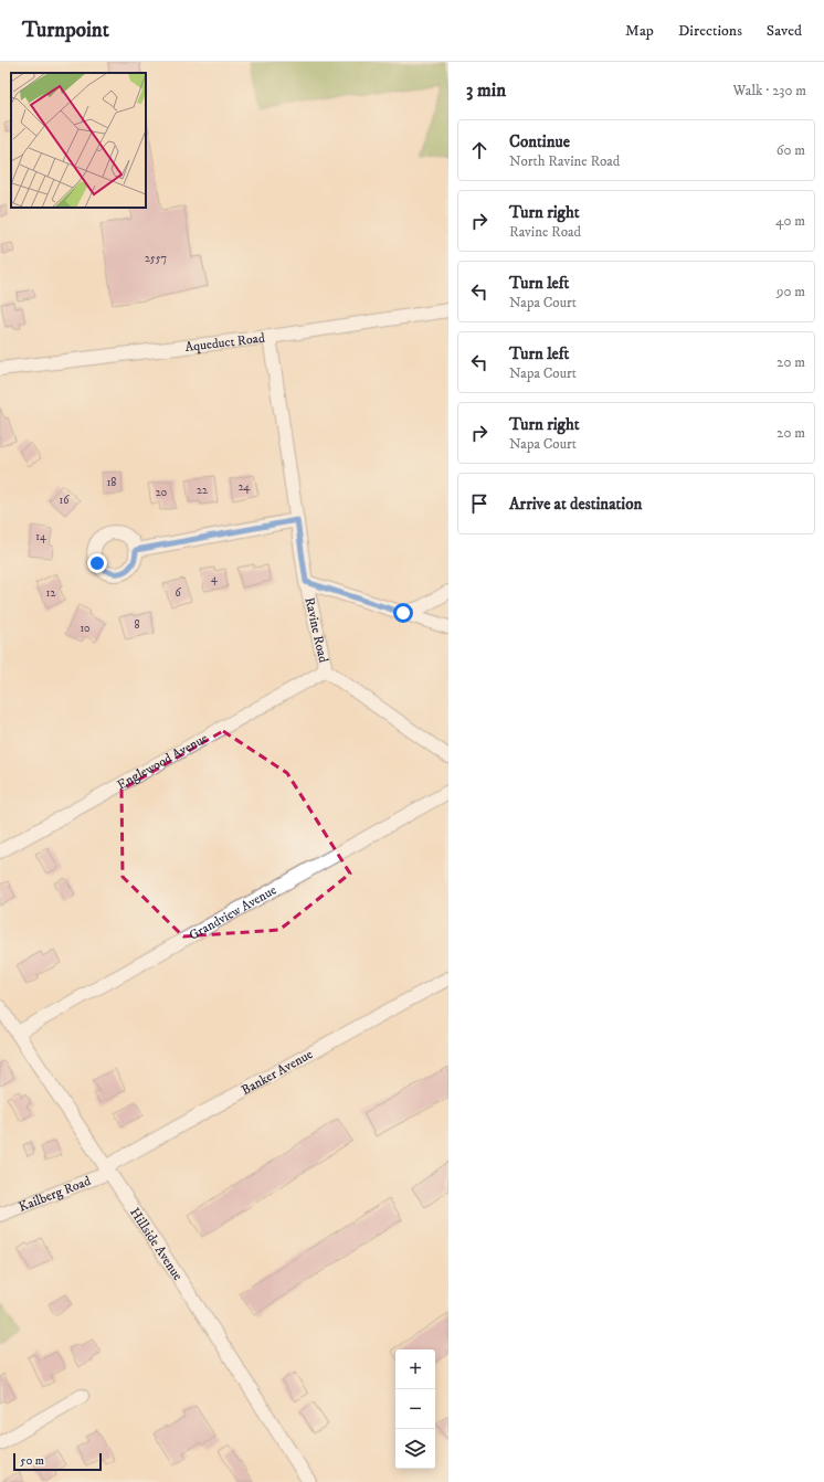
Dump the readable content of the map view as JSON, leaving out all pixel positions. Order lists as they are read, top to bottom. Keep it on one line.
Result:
{"streets":{"street":["Aqueduct Road","Ravine Road","Englewood Avenue","Grandview Avenue","Banker Avenue","Kailberg Road","Hillside Avenue"]},"crossings":[["Aqueduct Road","Ravine Road"],["Ravine Road","Englewood Avenue"],["Grandview Avenue","Hillside Avenue"],["Banker Avenue","Kailberg Road"],["Banker Avenue","Hillside Avenue"],["Kailberg Road","Hillside Avenue"]],"house_numbers":["2557","18","24","22","20","16","14","4","12","6","8","10"],"scale_bar":"50 m","page":{"header":"Turnpoint","nav":["Map","Directions","Saved"],"heading":["3 min","Walk · 230 m"],"list":[["Continue","North Ravine Road","60 m"],["Turn right","Ravine Road","40 m"],["Turn left","Napa Court","90 m"],["Turn left","Napa Court","20 m"],["Turn right","Napa Court","20 m"],"Arrive at destination"],"map_buttons":["+","−"],"scale":"50 m"}}
